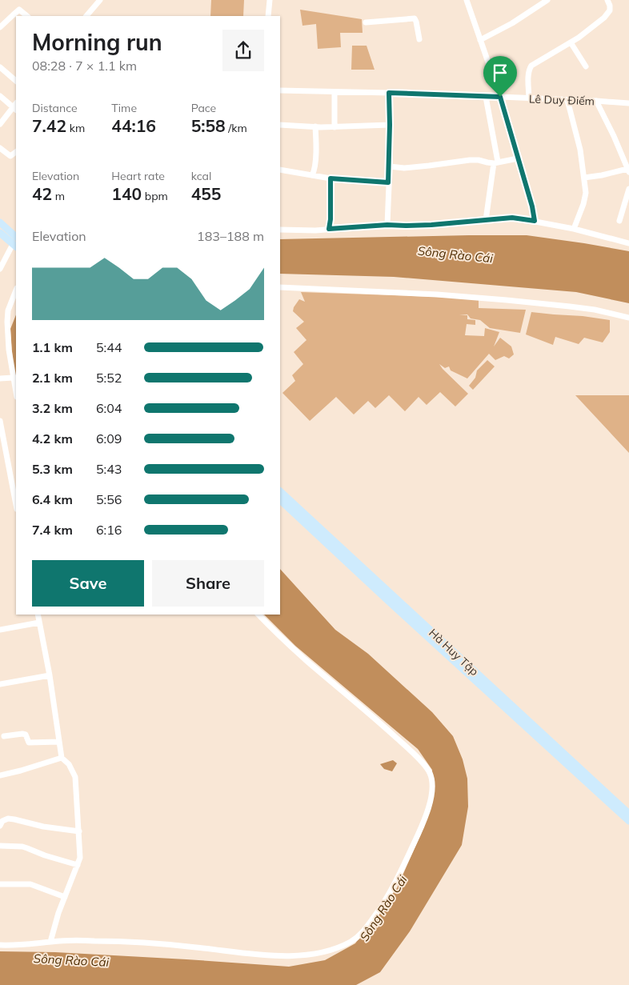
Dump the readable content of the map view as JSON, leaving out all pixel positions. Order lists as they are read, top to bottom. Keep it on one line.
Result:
{"streets":{"main road":["Hà Huy Tập"],"street":["Lê Duy Điếm"]},"water":["Sông Rào Cái"],"page":{"heading":["Morning run","08:28 · 7 × 1.1 km"],"stats":[["Distance","7.42 km"],["Time","44:16"],["Pace","5:58 /km"],["Elevation","42 m"],["Heart rate","140 bpm"],["kcal","455"]],"chart":["Elevation","183–188 m"],"list":[{"name":"1.1 km","note":"5:44"},{"name":"2.1 km","note":"5:52"},{"name":"3.2 km","note":"6:04"},{"name":"4.2 km","note":"6:09"},{"name":"5.3 km","note":"5:43"},{"name":"6.4 km","note":"5:56"},{"name":"7.4 km","note":"6:16"}],"buttons":["Save","Share"]}}
